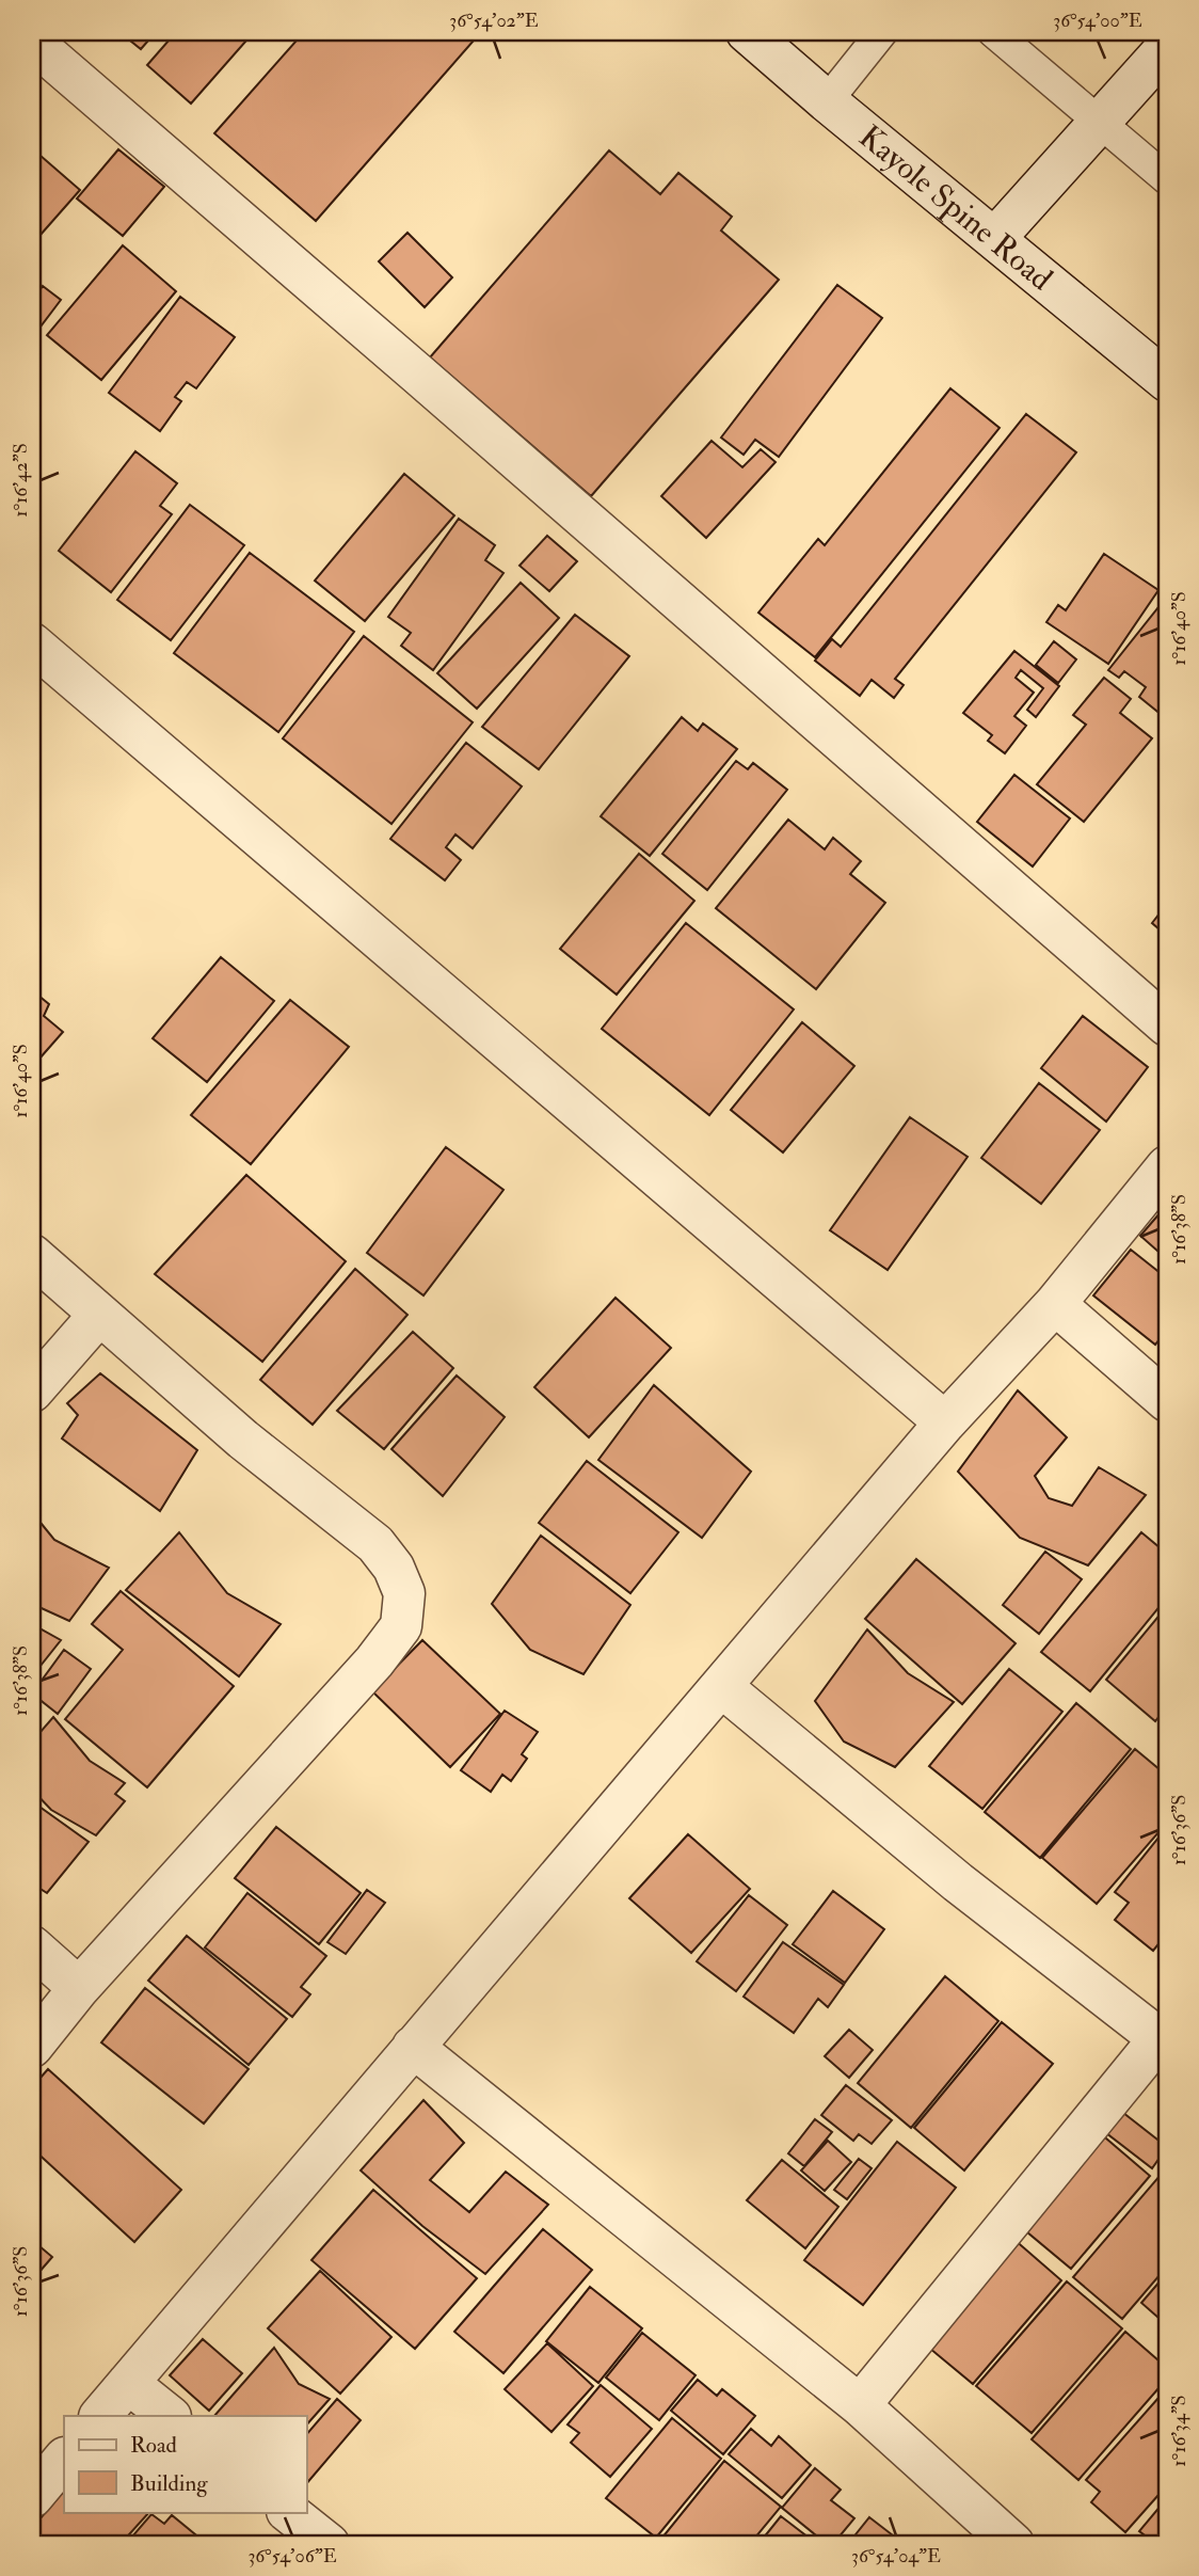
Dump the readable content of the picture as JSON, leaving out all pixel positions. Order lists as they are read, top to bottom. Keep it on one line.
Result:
{"streets":{"street":["Kayole Spine Road"]},"legend":["Road","Building"],"coordinates":["36°54'02\"E","36°54'00\"E","1°16'42\"S","1°16'40\"S","1°16'38\"S","1°16'36\"S","1°16'34\"S","36°54'06\"E","36°54'04\"E"]}
